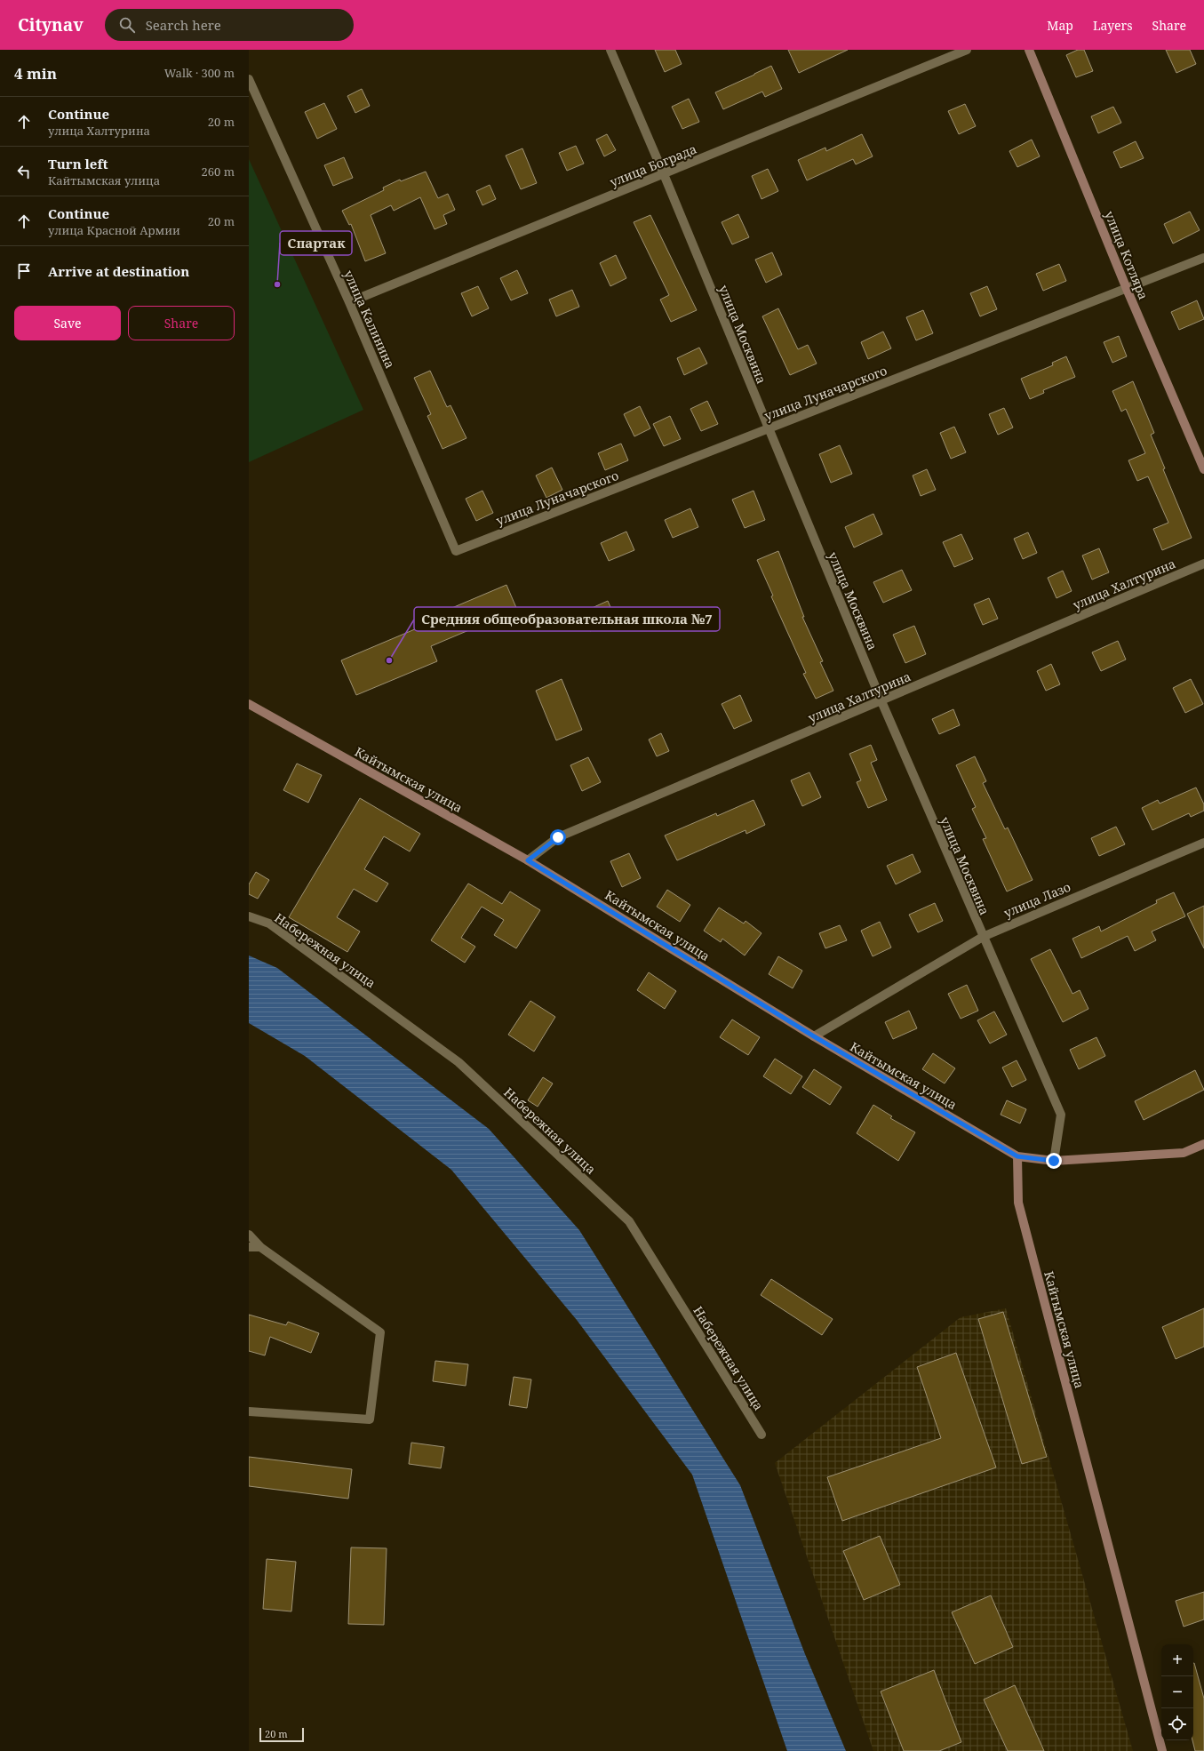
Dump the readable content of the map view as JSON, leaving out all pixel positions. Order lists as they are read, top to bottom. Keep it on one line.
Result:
{"streets":{"street":["улица Бограда","улица Котляра","улица Калинина","улица Москвина","улица Луначарского","улица Халтурина","Кайтымская улица","улица Лазо","Набережная улица"]},"crossings":[["улица Бограда","улица Калинина"],["улица Бограда","улица Москвина"],["улица Котляра","улица Луначарского"],["улица Калинина","улица Луначарского"],["улица Москвина","улица Луначарского"],["улица Москвина","улица Халтурина"],["улица Москвина","улица Лазо"],["улица Халтурина","Кайтымская улица"],["Кайтымская улица","улица Лазо"]],"places":["Спартак","Средняя общеобразовательная школа №7"],"scale_bar":"20 m","page":{"header":"Citynav","search":"Search here","nav":["Map","Layers","Share"],"heading":["4 min","Walk · 300 m"],"list":[["Continue","улица Халтурина","20 m"],["Turn left","Кайтымская улица","260 m"],["Continue","улица Красной Армии","20 m"],"Arrive at destination"],"buttons":["Save","Share"],"map_buttons":["+","−"],"scale":"20 m"}}
